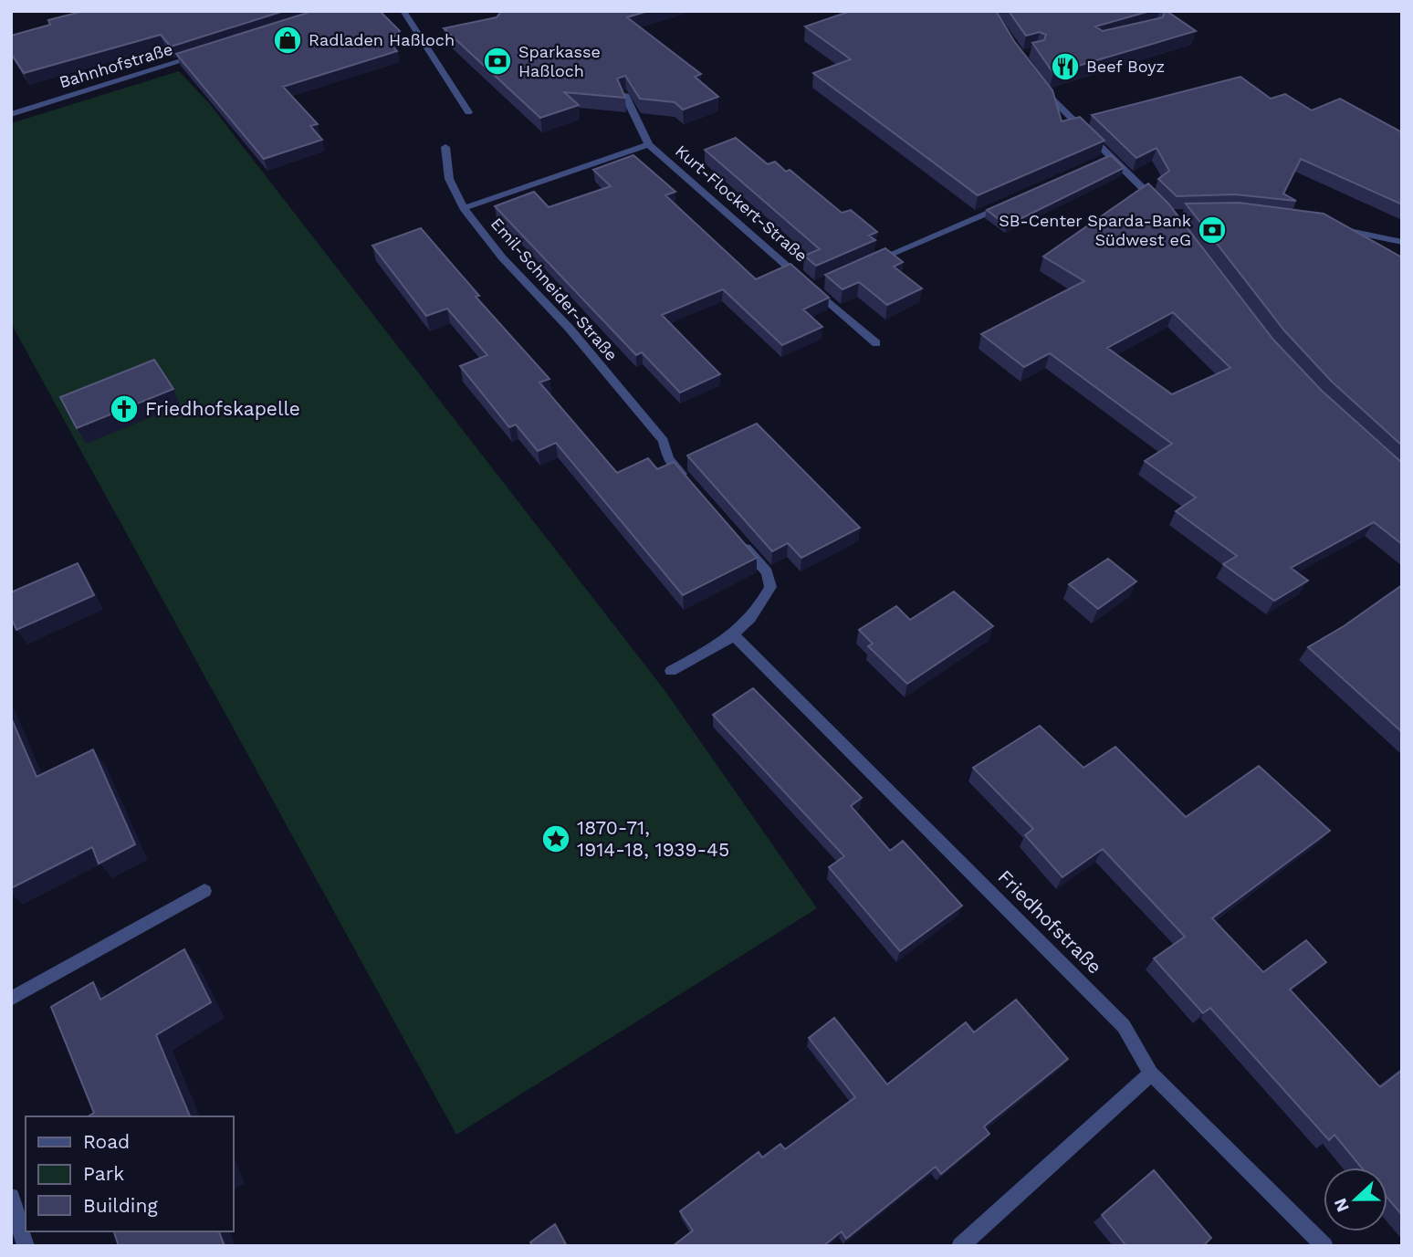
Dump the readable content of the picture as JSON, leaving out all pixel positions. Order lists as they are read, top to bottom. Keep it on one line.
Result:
{"streets":{"street":["Bahnhofstraße","Kurt-Flockert-Straße","Emil-Schneider-Straße","Friedhofstraße"]},"crossings":[["Kurt-Flockert-Straße","Emil-Schneider-Straße"]],"places":{"shop":["Radladen Haßloch"],"bank":["Sparkasse Haßloch","SB-Center Sparda-Bank Südwest eG"],"restaurant":["Beef Boyz"],"church":["Friedhofskapelle"],"place":["1870-71, 1914-18, 1939-45"]},"legend":["Road","Park","Building"],"north":"left"}
